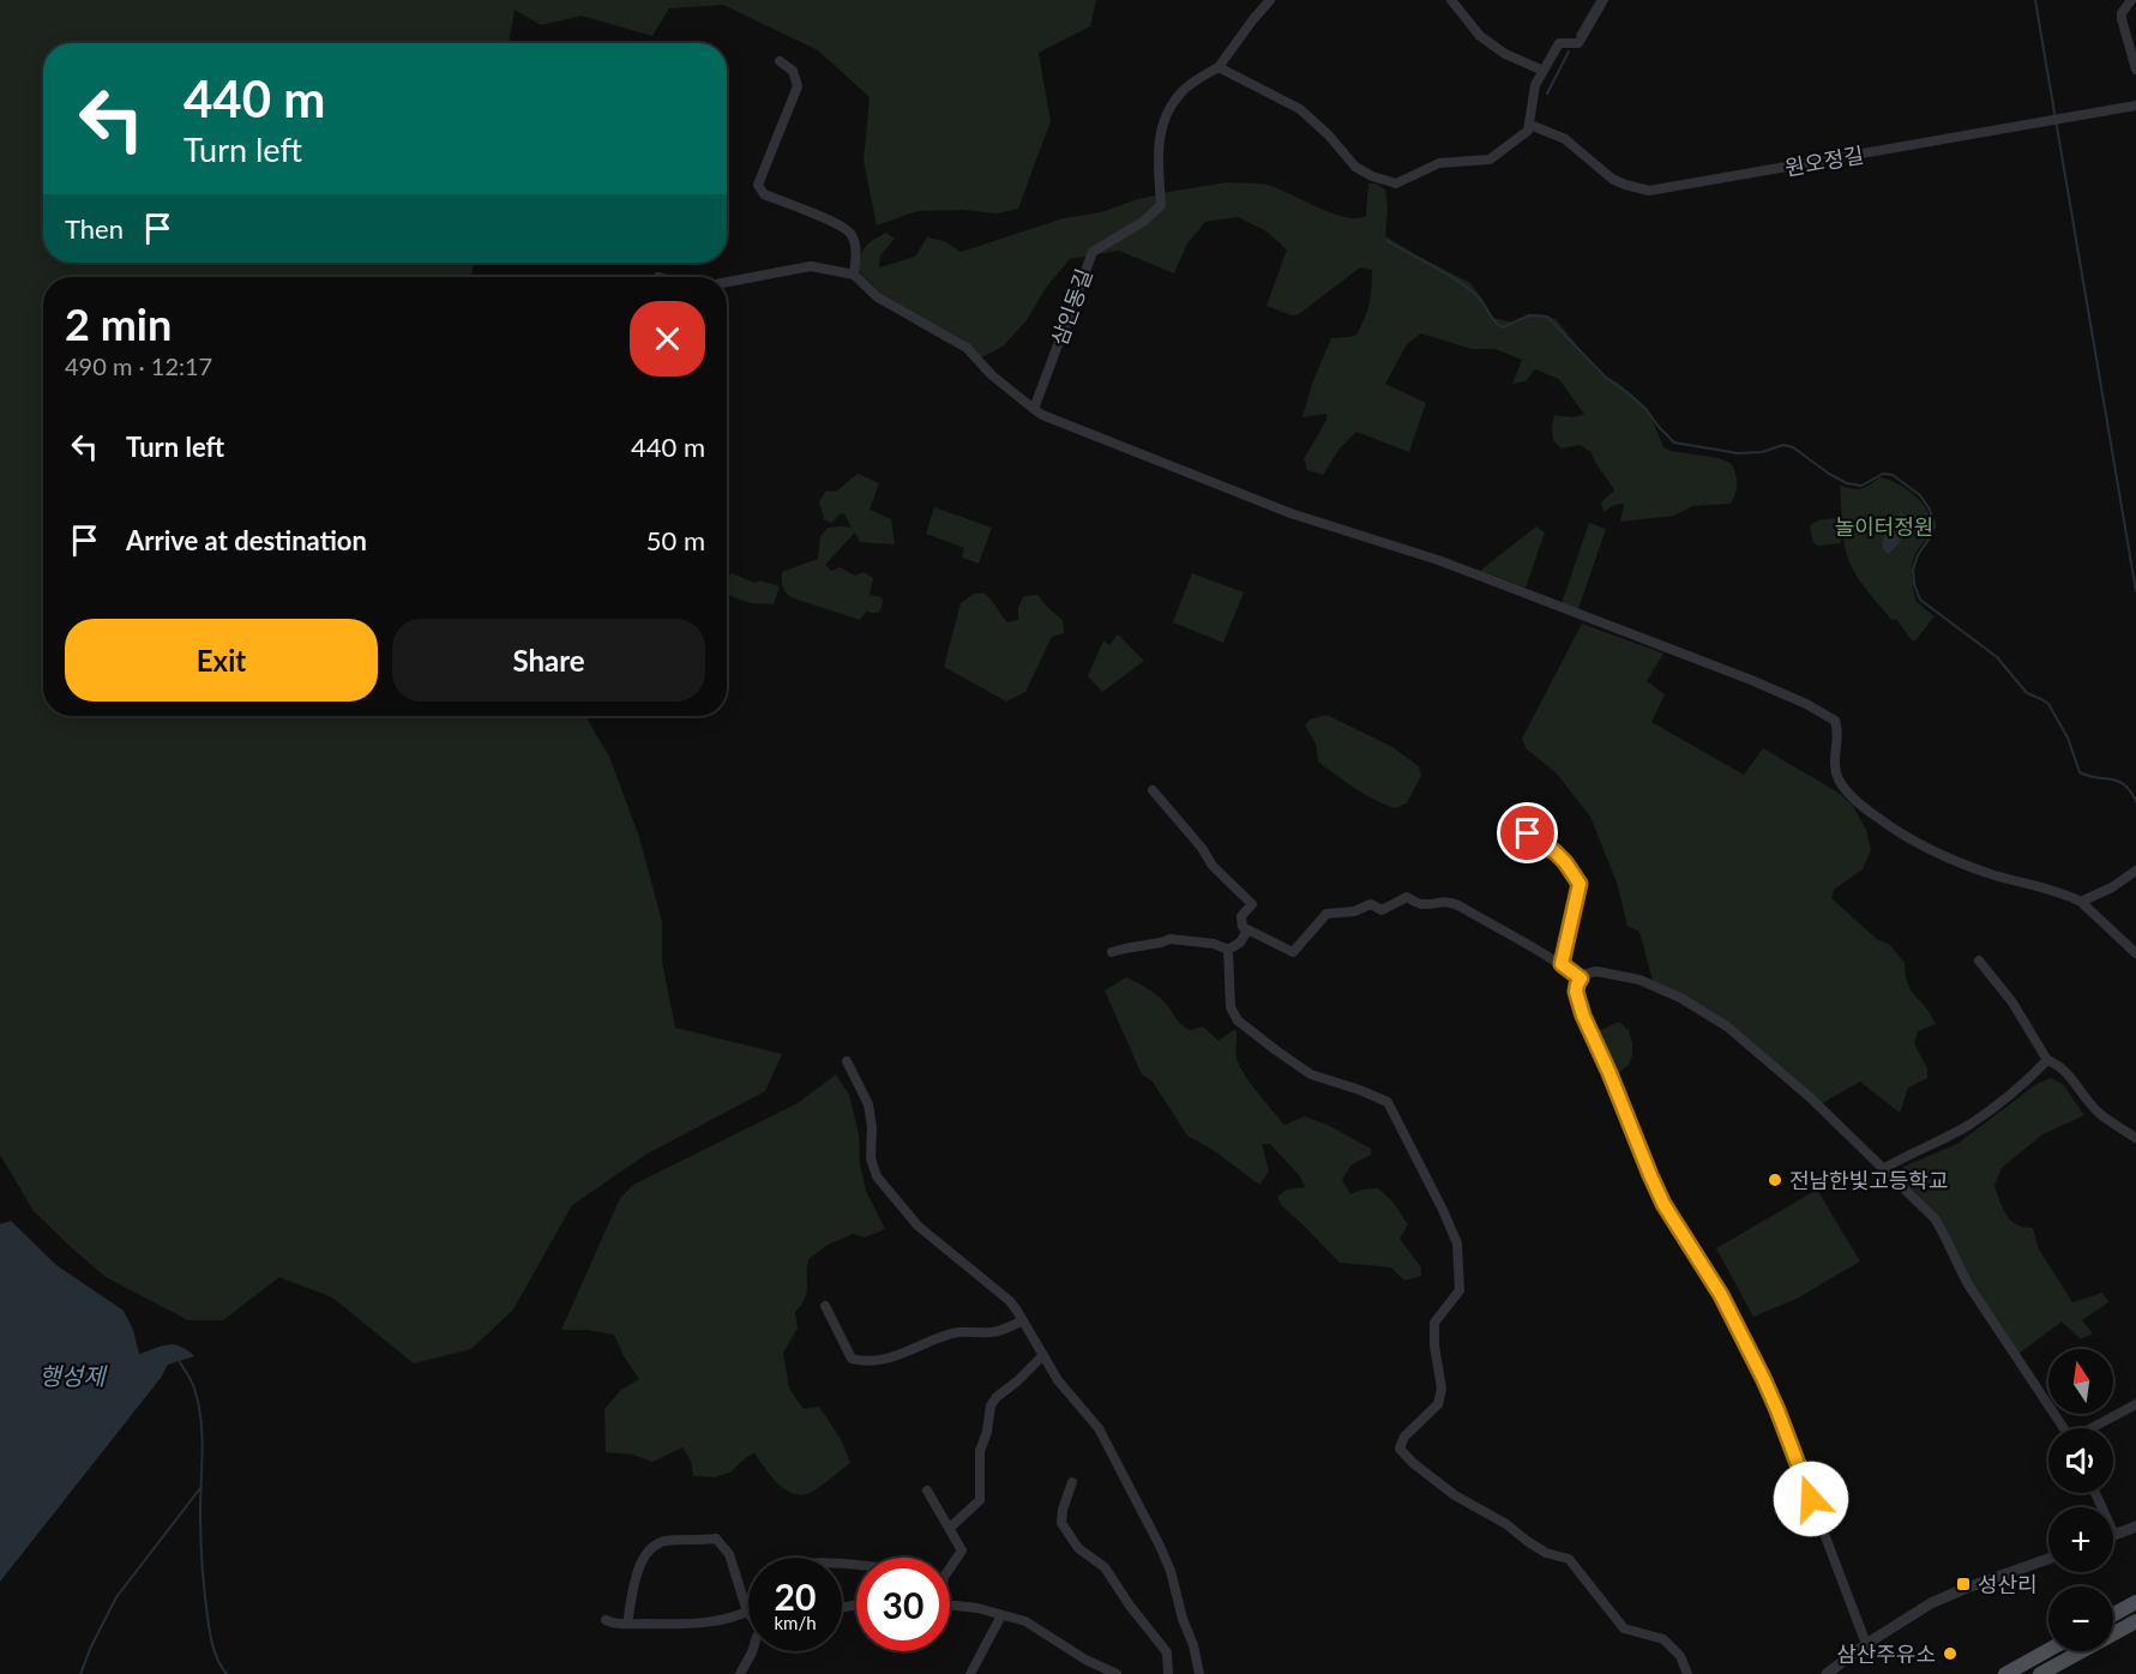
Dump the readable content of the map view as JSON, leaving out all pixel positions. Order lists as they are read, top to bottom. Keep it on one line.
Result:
{"streets":{"street":["원오정길","삼인동길"]},"water":["행성제"],"parks":["놀이터정원"],"places":{"other":["전남한빛고등학교","삼산주유소"],"transit":["성산리"]},"north":"top","page":{"turn":["440 m","Turn left"],"then":"Then","heading":["2 min","490 m · 12:17"],"list":[{"name":"Turn left","value":"440 m"},{"name":"Arrive at destination","value":"50 m"}],"buttons":["Exit","Share"],"map_buttons":["+","−"],"speed":"20 km/h","limit":"30"}}
